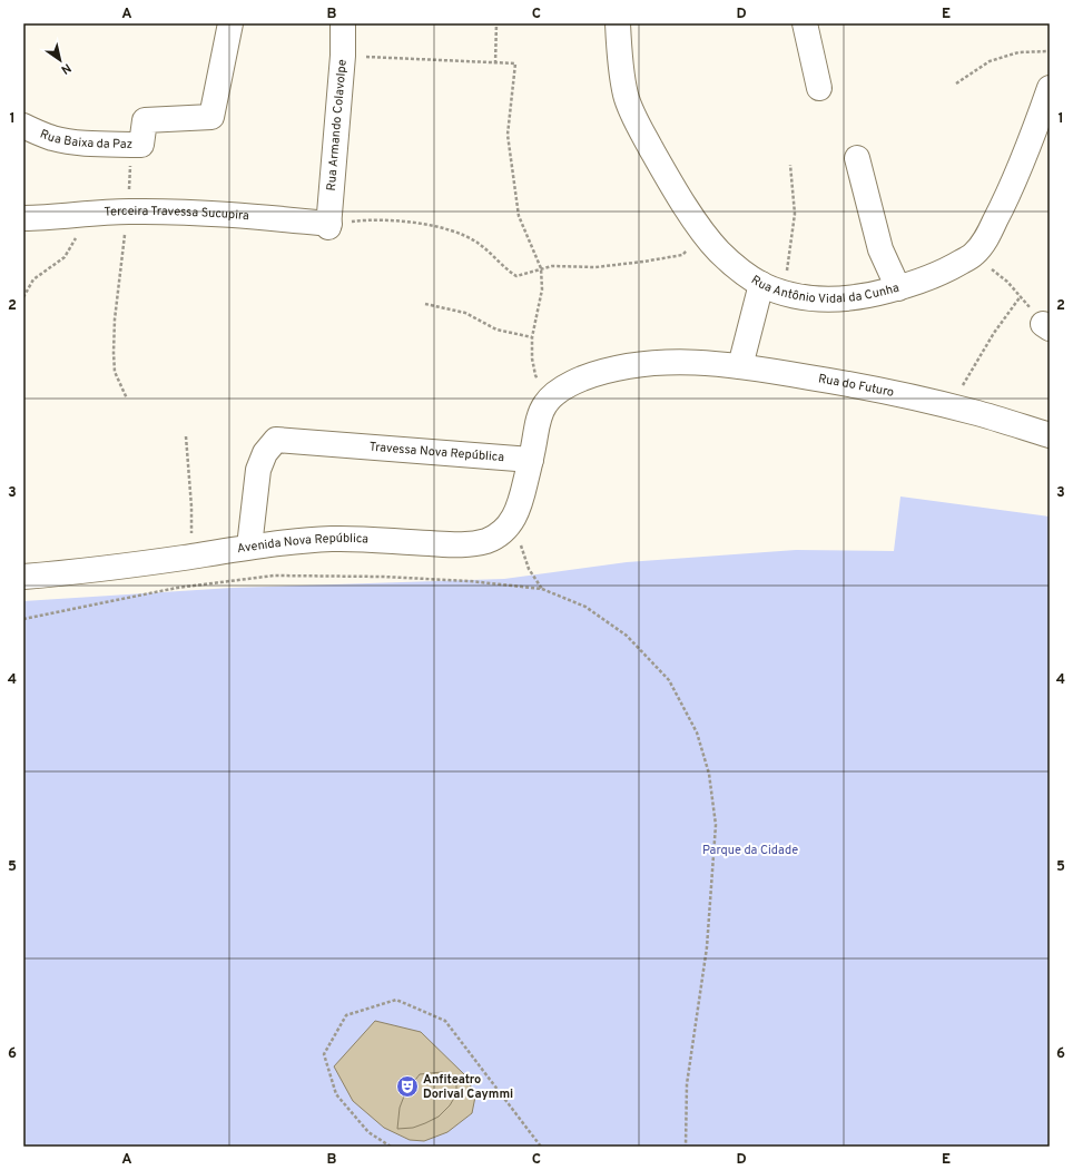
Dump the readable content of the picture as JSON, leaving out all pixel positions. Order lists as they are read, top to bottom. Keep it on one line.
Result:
{"streets":{"street":["Rua Armando Colavolpe","Rua Baixa da Paz","Terceira Travessa Sucupira","Rua Antônio Vidal da Cunha","Rua do Futuro","Travessa Nova República","Avenida Nova República"]},"crossings":[["Rua Armando Colavolpe","Terceira Travessa Sucupira"],["Travessa Nova República","Avenida Nova República"]],"parks":["Parque da Cidade"],"places":{"theatre":["Anfiteatro Dorival Caymmi"]},"north":"bottom right","grid":{"columns":["A","B","C","D","E"],"rows":["1","2","3","4","5","6"]}}
